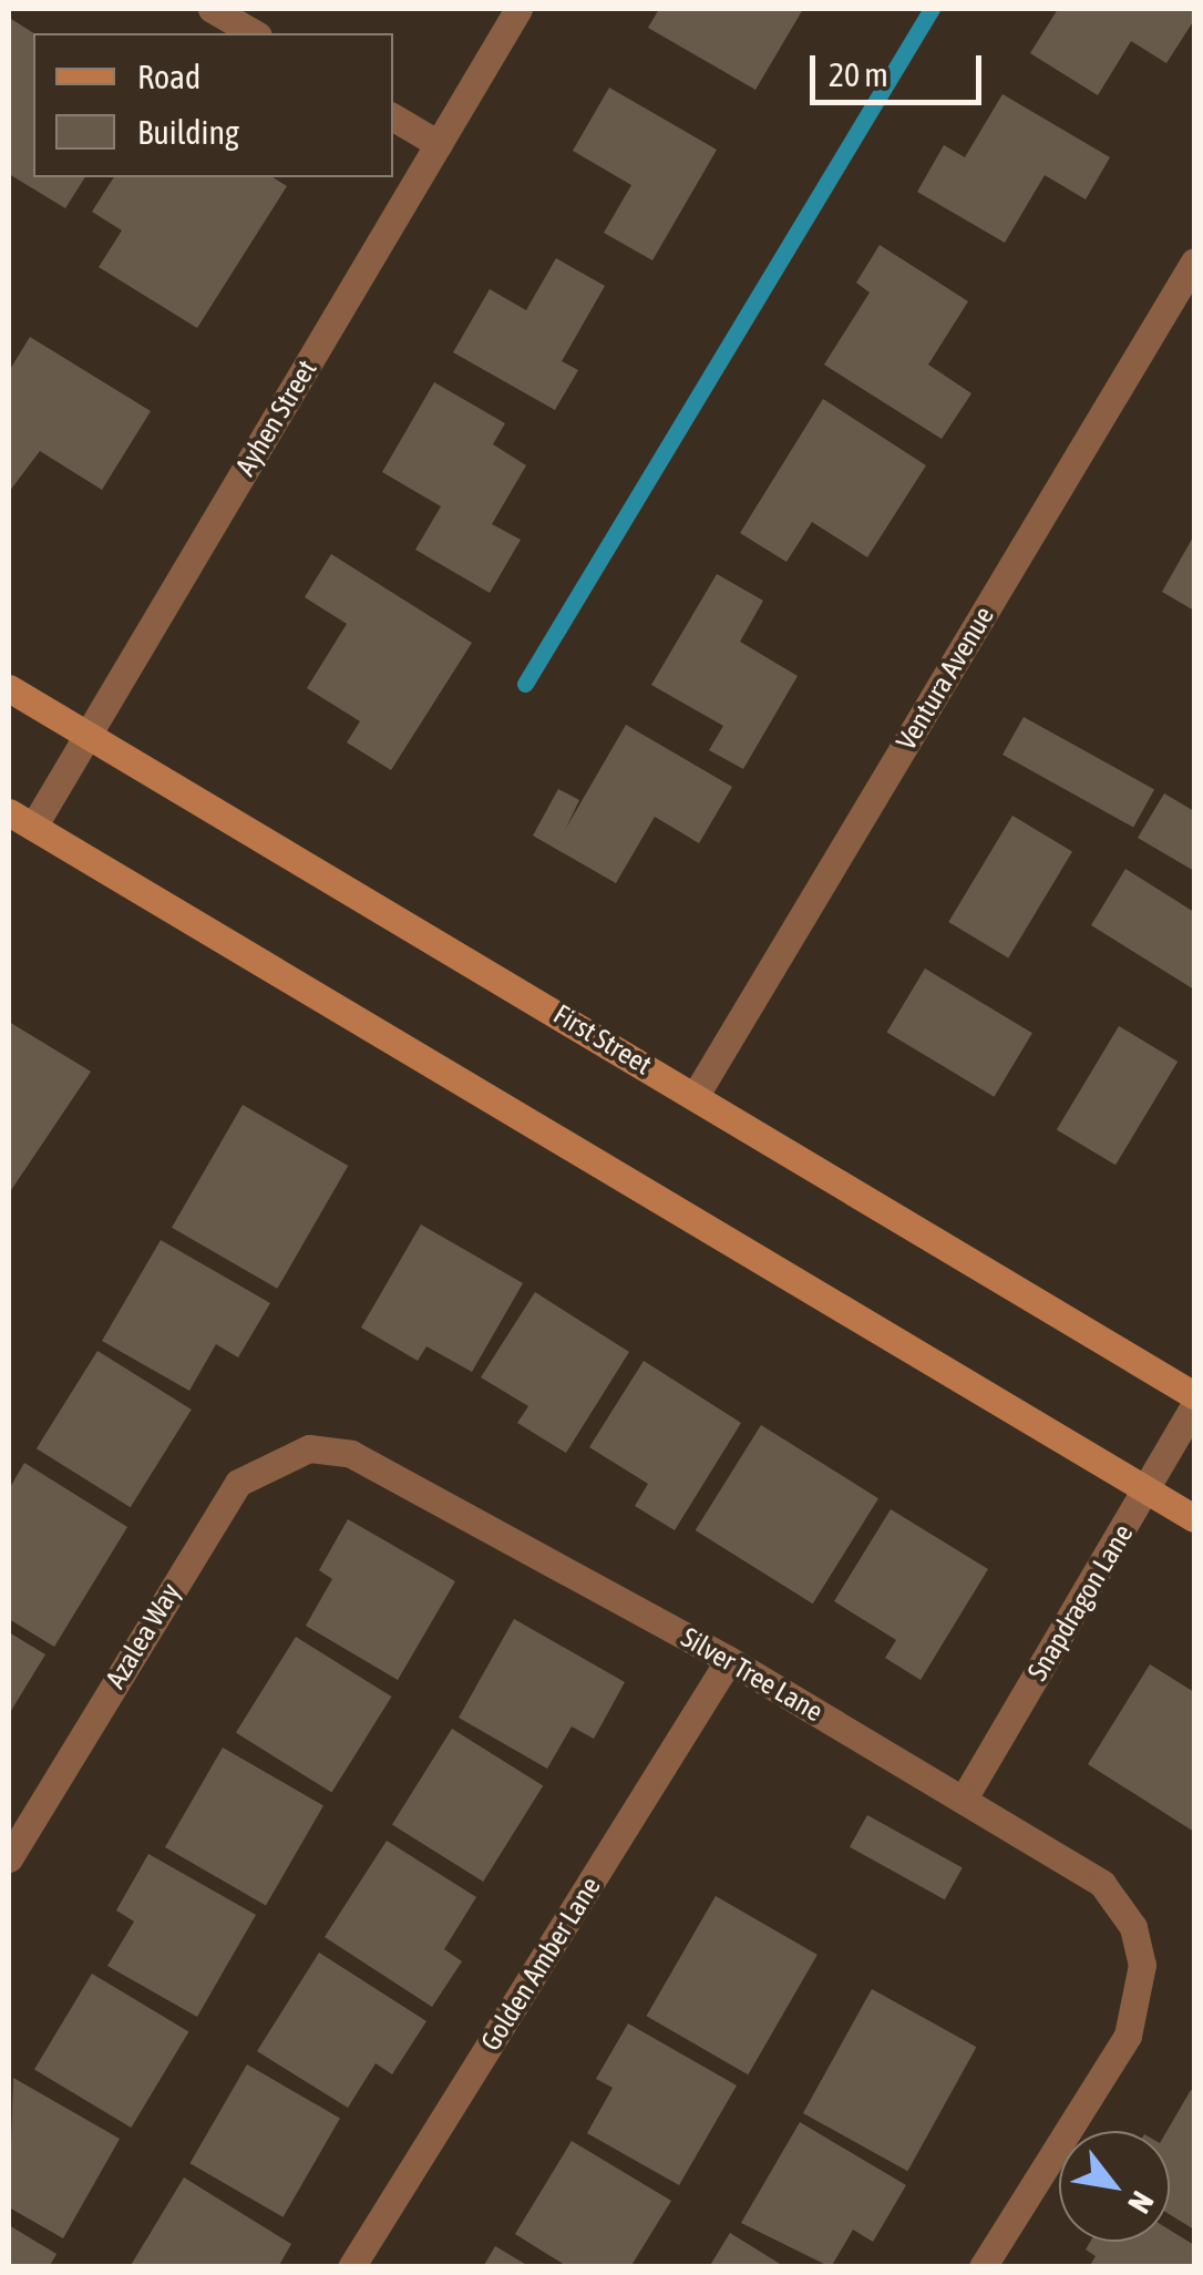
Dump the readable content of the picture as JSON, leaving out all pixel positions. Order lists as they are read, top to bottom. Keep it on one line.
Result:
{"streets":{"main road":["First Street"],"street":["Ayhen Street","Ventura Avenue","Snapdragon Lane","Azalea Way","Silver Tree Lane","Golden Amber Lane"]},"crossings":[["Ayhen Street","First Street"],["Ventura Avenue","First Street"],["Snapdragon Lane","Silver Tree Lane"],["Azalea Way","Silver Tree Lane"],["Silver Tree Lane","Golden Amber Lane"]],"legend":["Road","Building"],"scale_bar":"20 m","north":"bottom right"}
